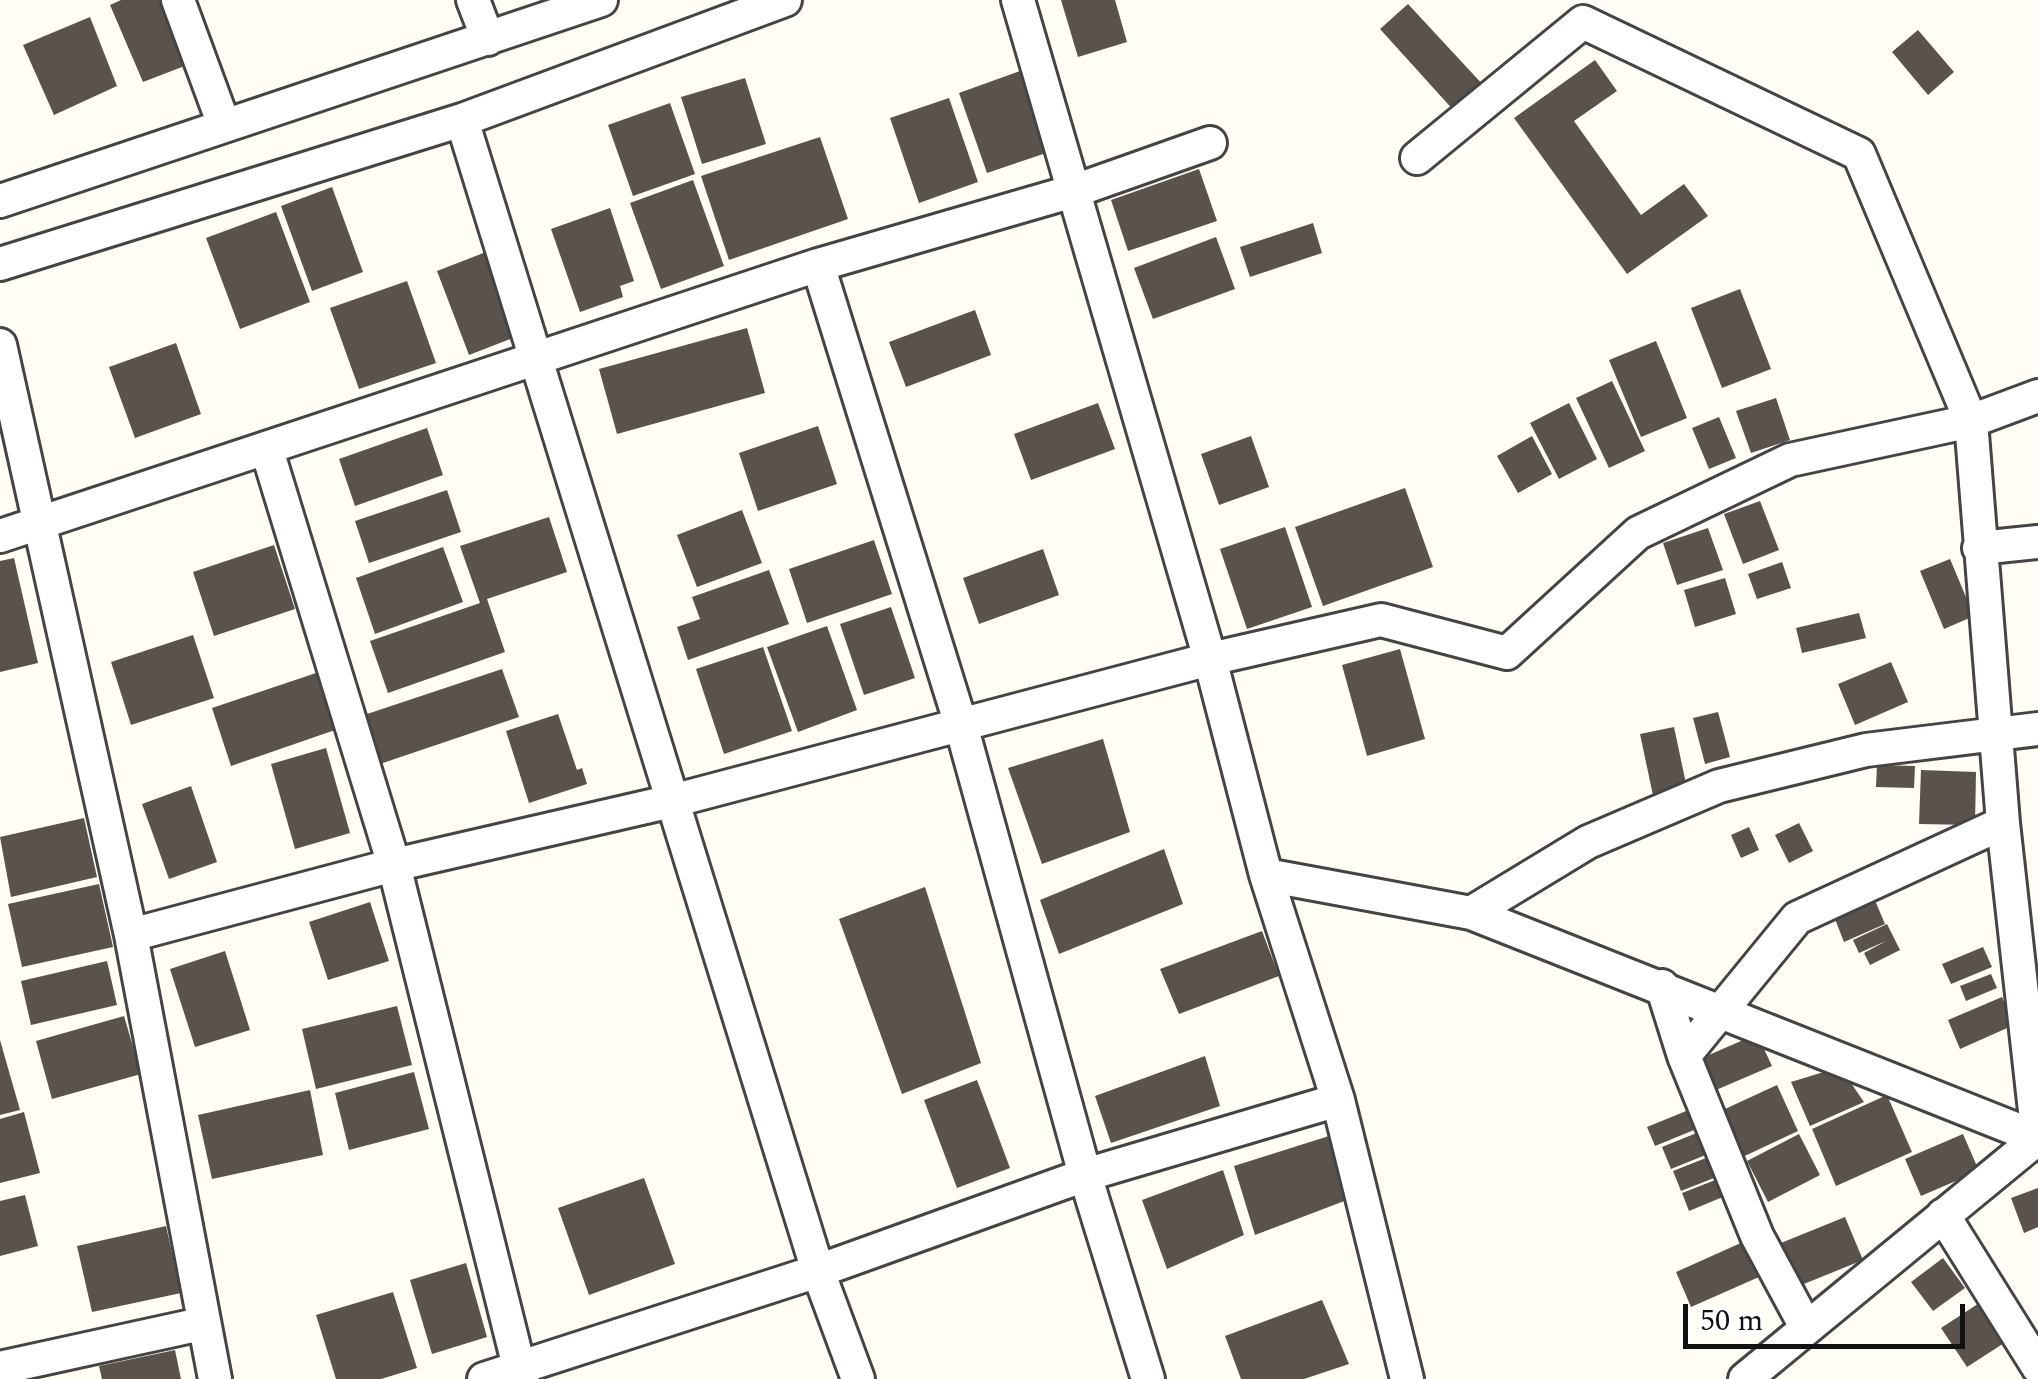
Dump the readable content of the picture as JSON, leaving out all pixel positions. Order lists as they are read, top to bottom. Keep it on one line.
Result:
{"scale_bar":"50 m"}
